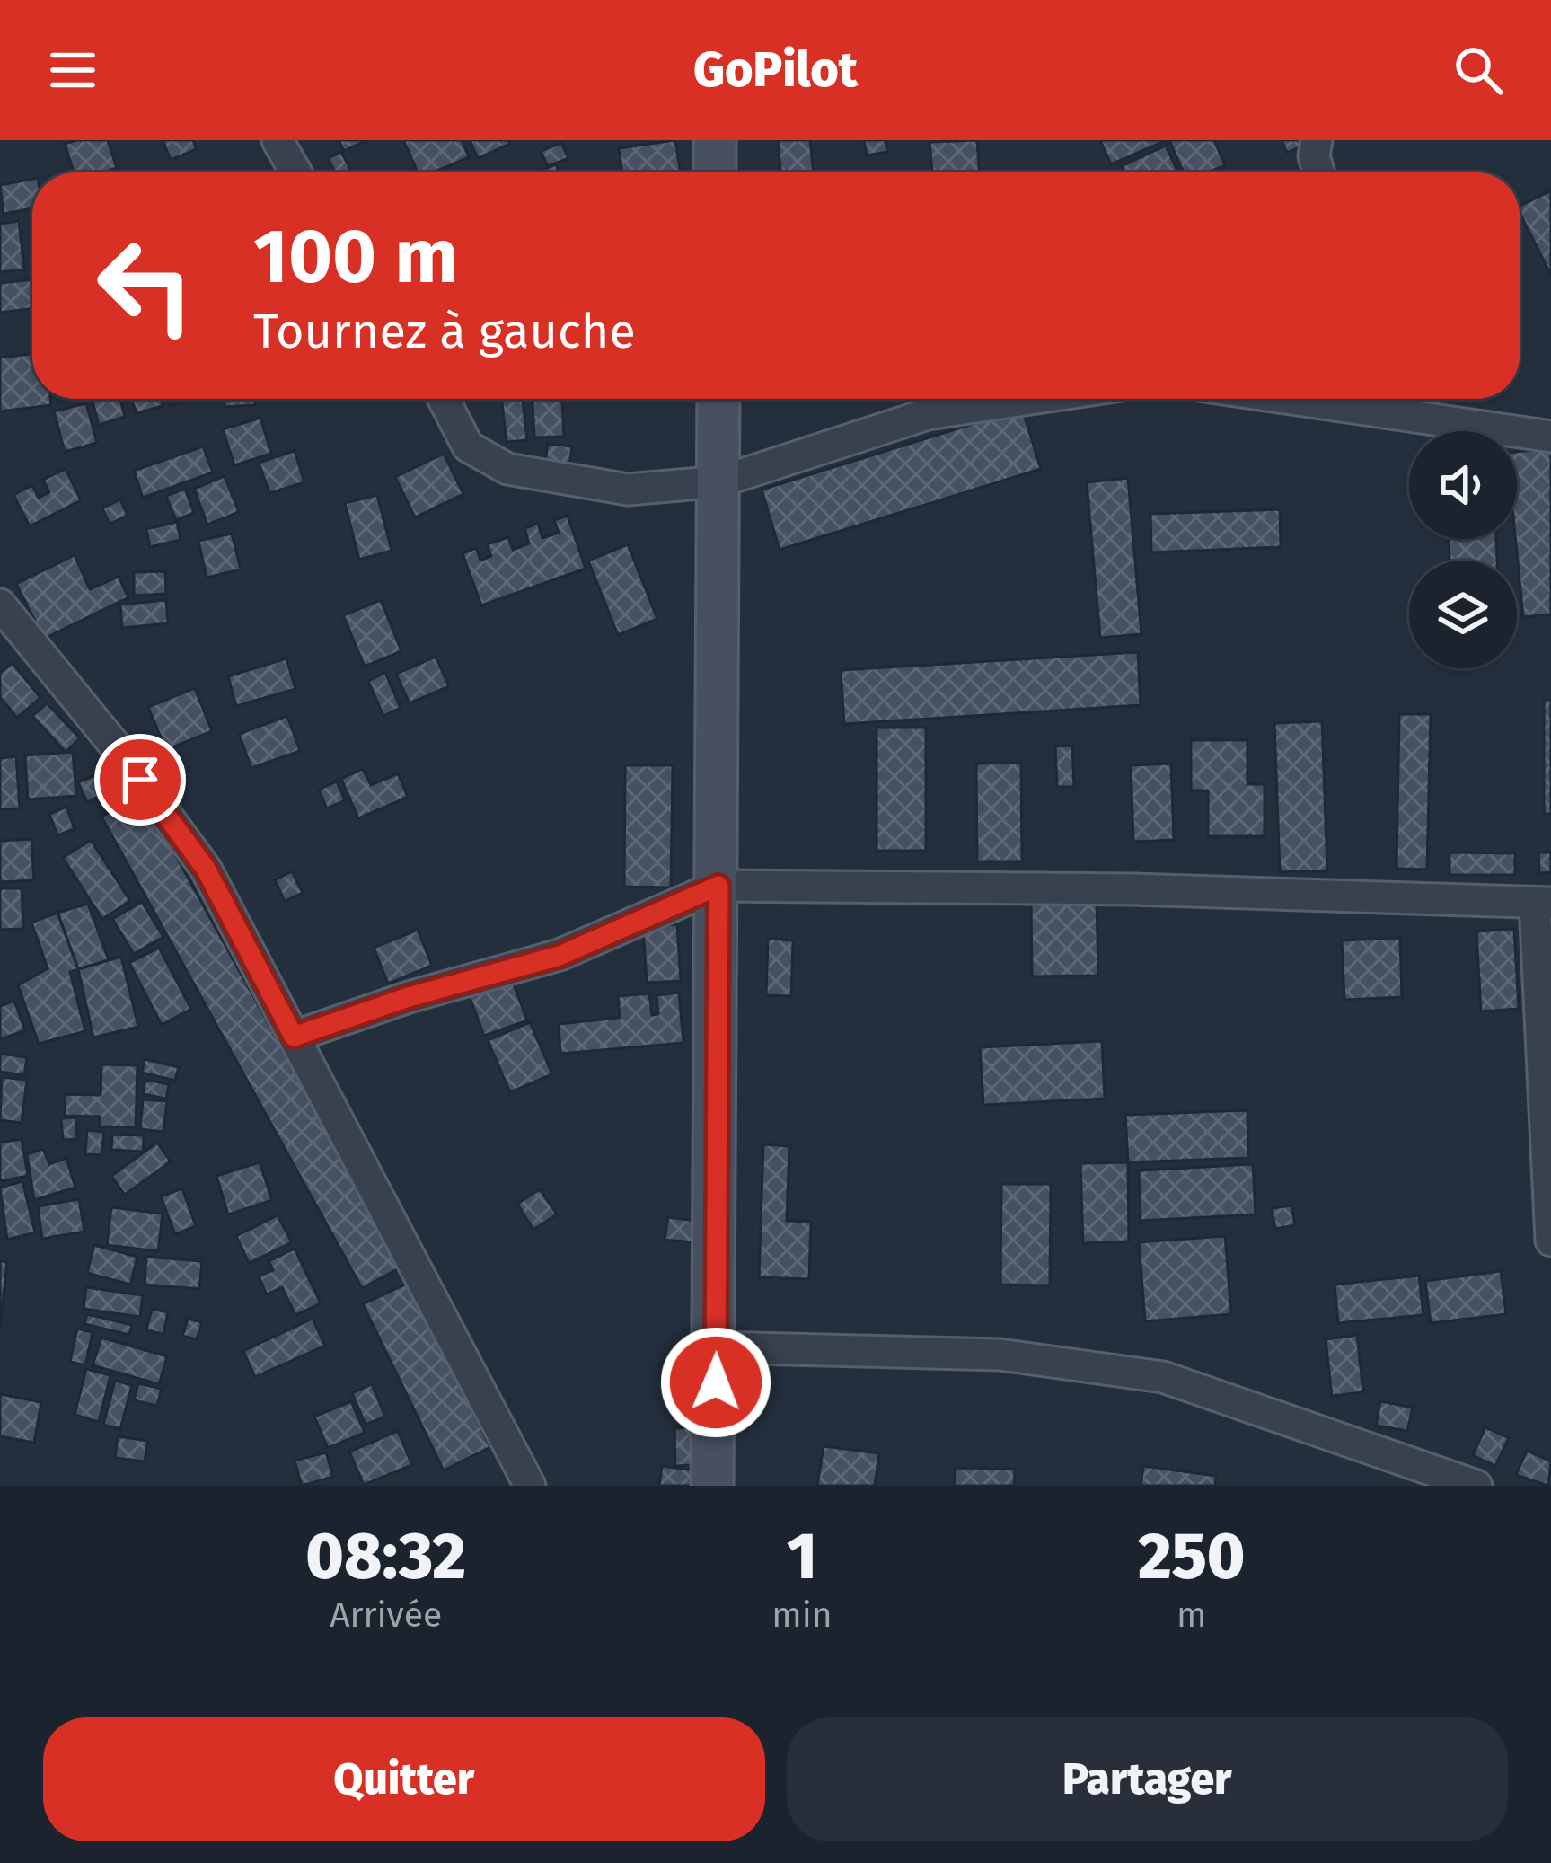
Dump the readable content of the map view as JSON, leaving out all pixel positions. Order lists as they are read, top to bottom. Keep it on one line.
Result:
{"page":{"header":"GoPilot","turn":["100 m","Tournez à gauche"],"eta":["08:32","Arrivée","1","min","250","m"],"buttons":["Quitter","Partager"]}}
